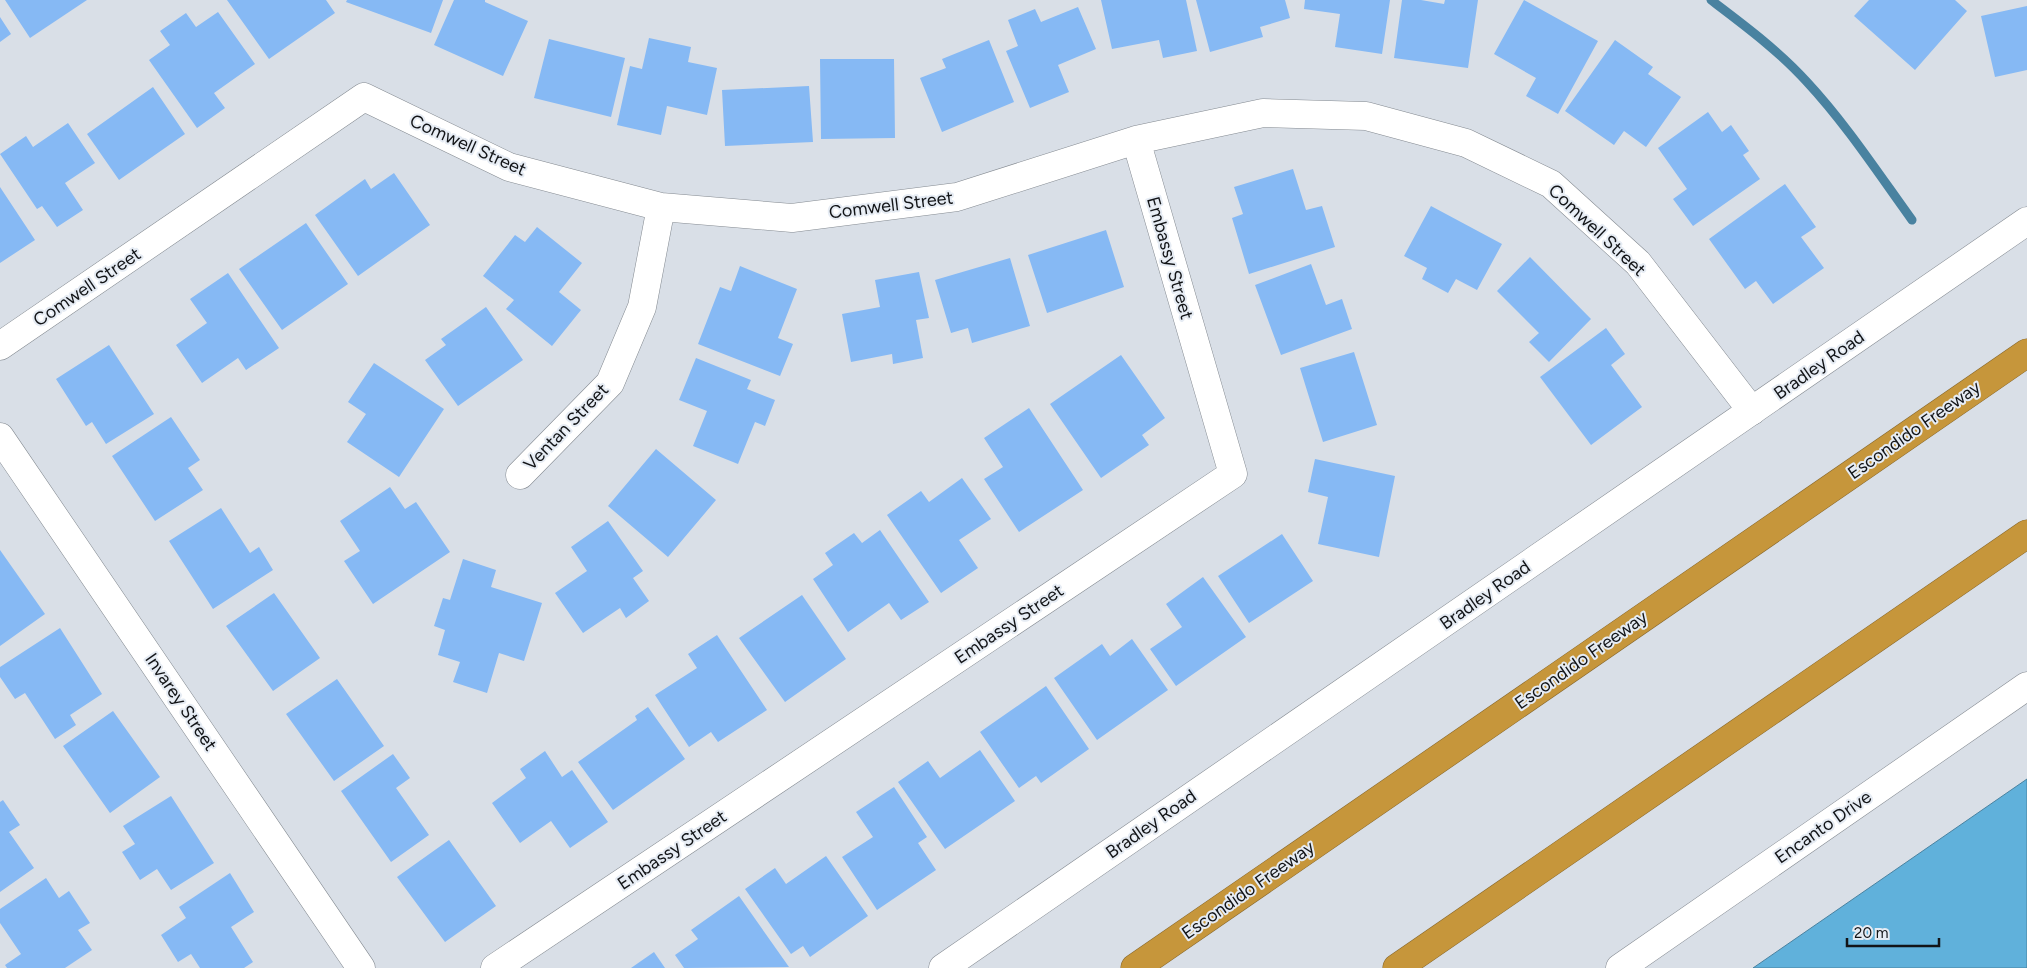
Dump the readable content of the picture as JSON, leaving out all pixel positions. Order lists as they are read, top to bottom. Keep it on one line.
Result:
{"streets":{"highway":["Escondido Freeway"],"street":["Comwell Street","Embassy Street","Bradley Road","Ventan Street","Invarey Street","Encanto Drive"]},"crossings":[["Comwell Street","Embassy Street"],["Comwell Street","Bradley Road"],["Comwell Street","Ventan Street"]],"scale_bar":"20 m"}
